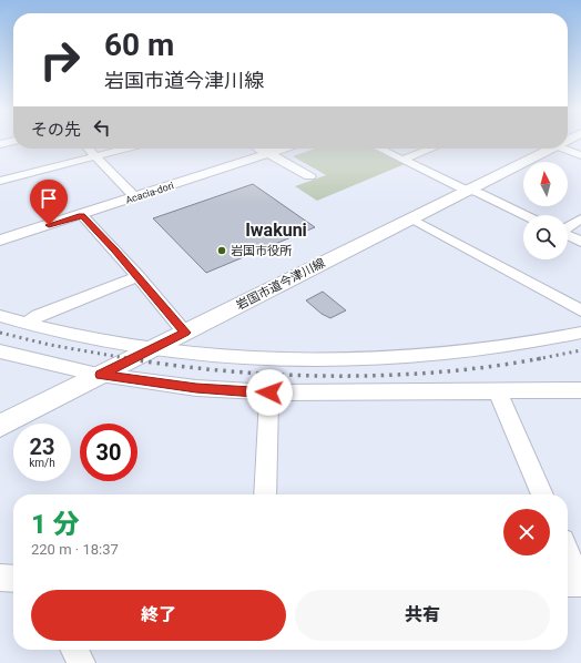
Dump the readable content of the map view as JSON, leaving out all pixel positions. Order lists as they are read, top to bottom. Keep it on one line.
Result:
{"streets":{"street":["Acacia-dori","岩国市道今津川線"]},"districts":["Iwakuni"],"places":["岩国市役所"],"north":"top","page":{"turn":["60 m","岩国市道今津川線"],"then":"その先","speed":"23 km/h","limit":"30","heading":["1 分","220 m · 18:37"],"buttons":["終了","共有"]}}
